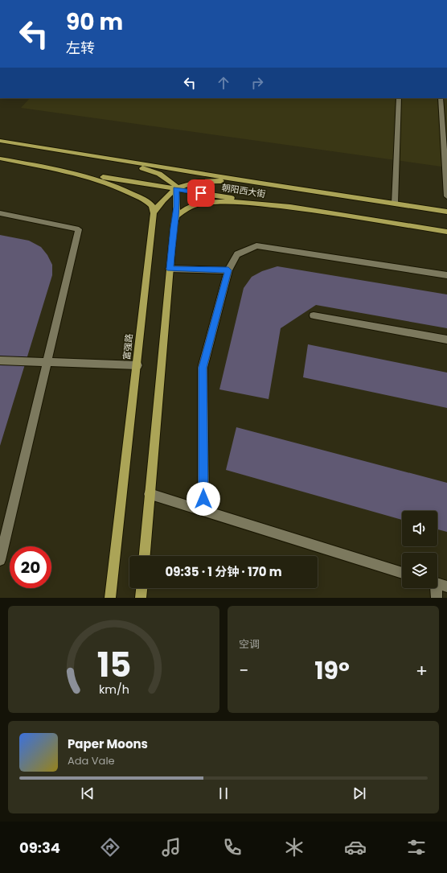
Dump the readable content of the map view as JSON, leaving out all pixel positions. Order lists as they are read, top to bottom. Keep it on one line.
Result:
{"streets":{"main road":["朝阳西大街","富强路"]},"page":{"turn":["90 m","左转"],"limit":"20","trip":"09:35 · 1 分钟 · 170 m","tile":"空调","heat":["−","19°","+"],"song":["Paper Moons","Ada Vale"],"tabs":"09:34","gauge":["15","km/h"]}}
